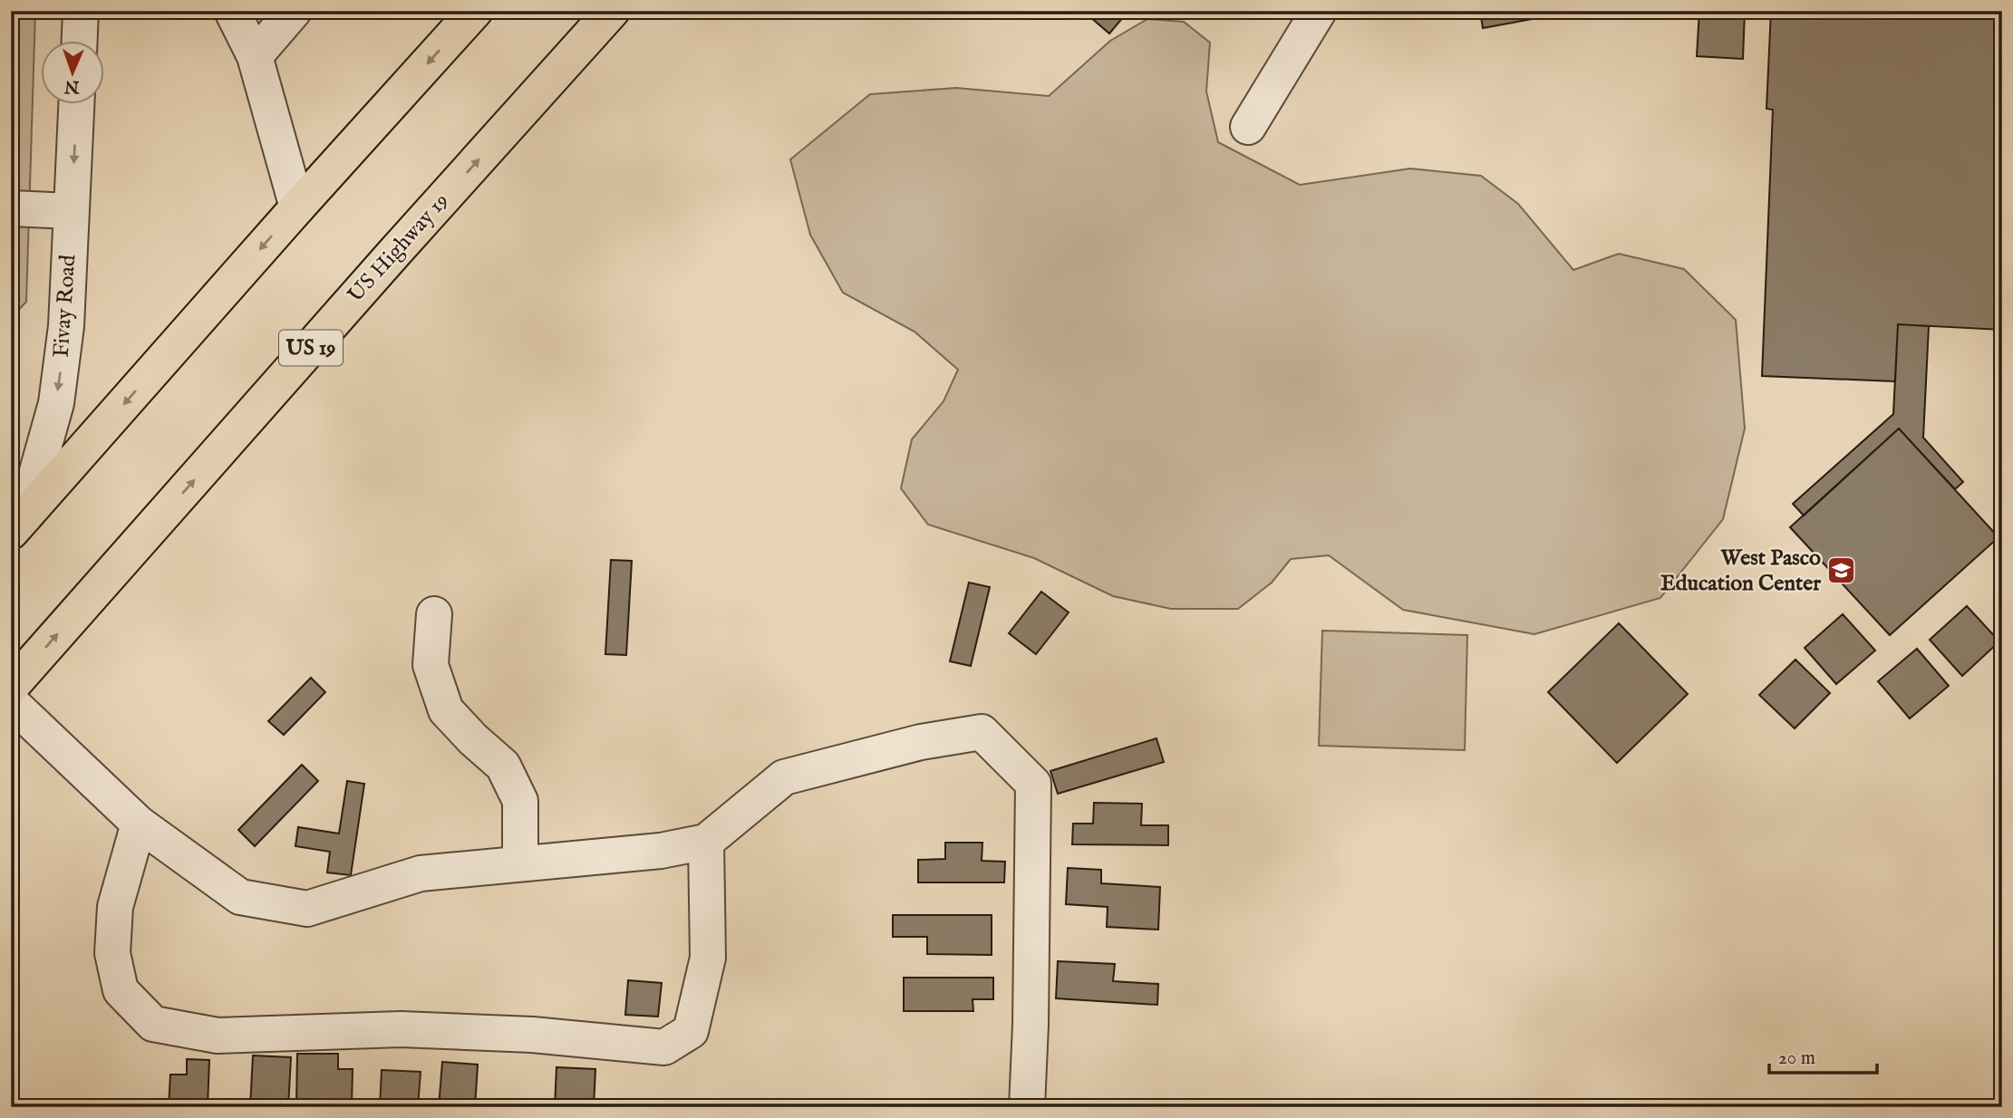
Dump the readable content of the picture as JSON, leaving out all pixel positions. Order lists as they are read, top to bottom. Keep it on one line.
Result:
{"streets":{"highway":["US Highway 19","US 19"],"street":["Fivay Road"]},"one_way":["Fivay Road"],"places":{"school or university":["West Pasco Education Center"]},"scale_bar":"20 m","north":"bottom"}
